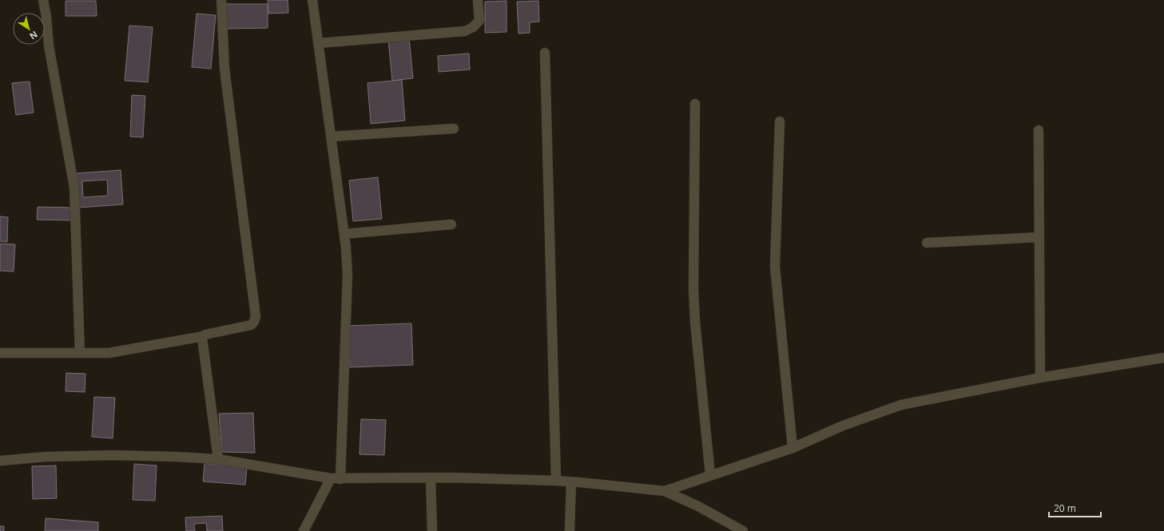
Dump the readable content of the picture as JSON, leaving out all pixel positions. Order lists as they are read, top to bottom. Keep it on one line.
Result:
{"scale_bar":"20 m","north":"bottom right"}
